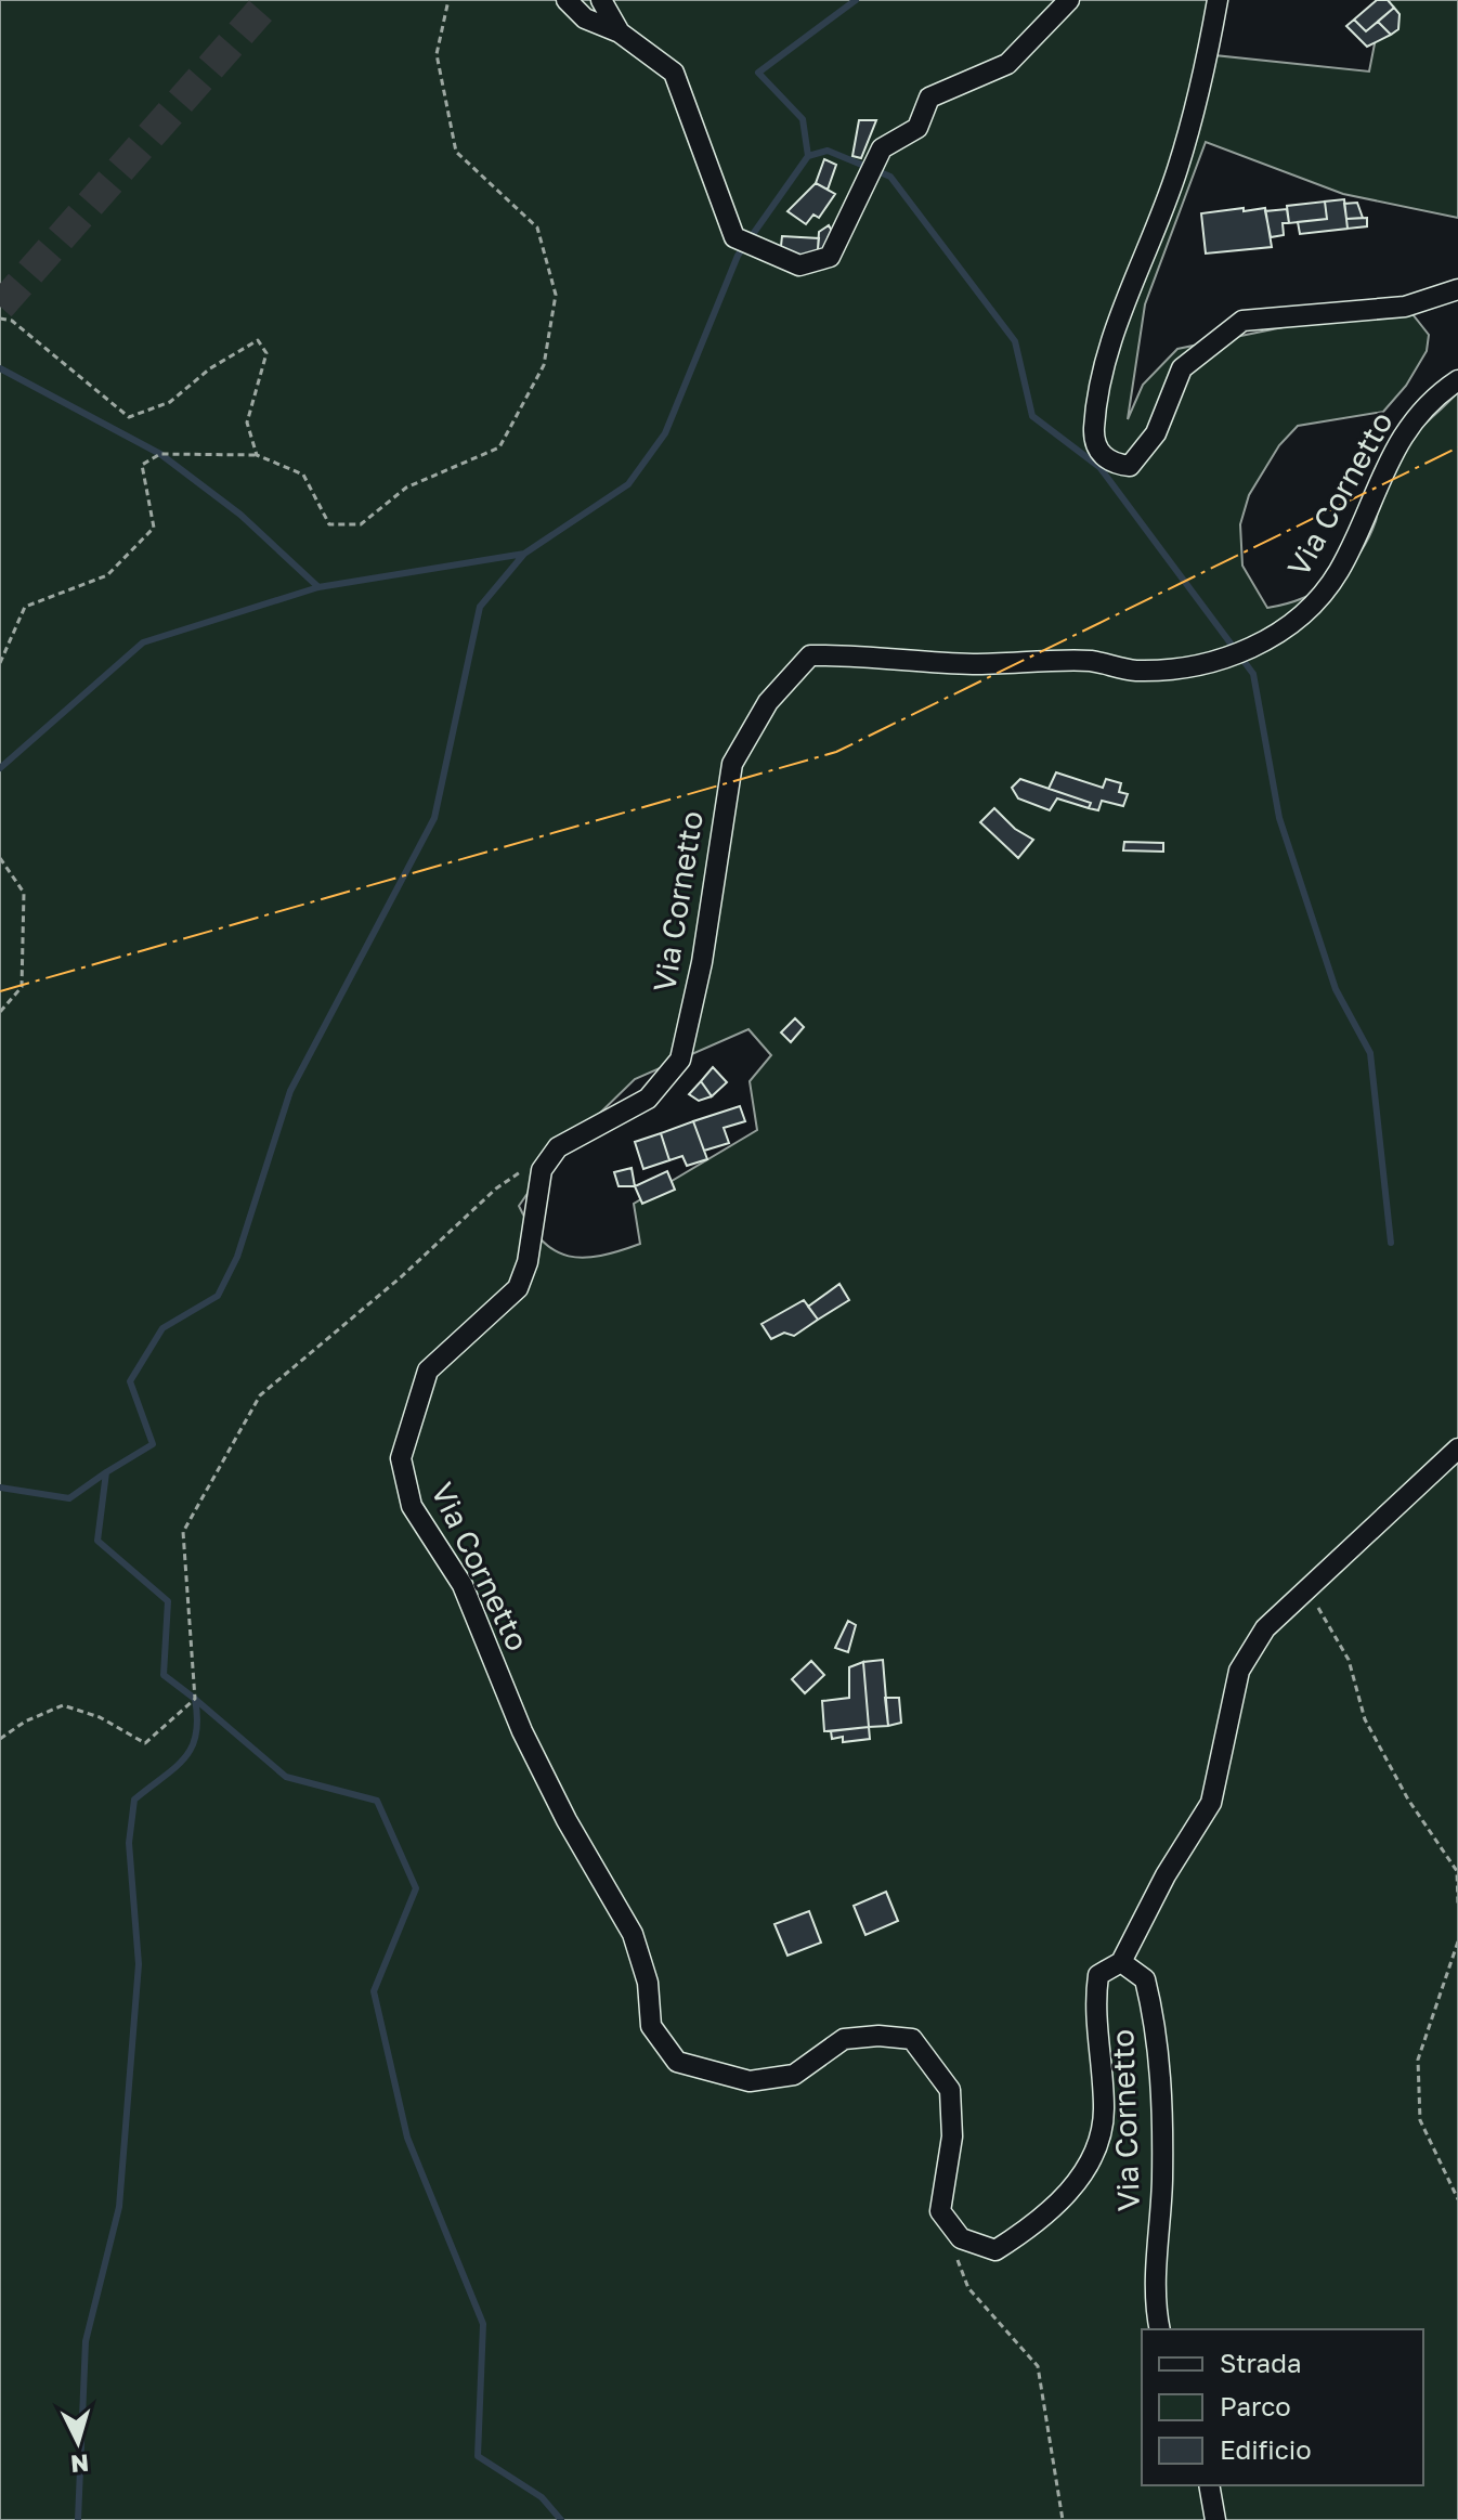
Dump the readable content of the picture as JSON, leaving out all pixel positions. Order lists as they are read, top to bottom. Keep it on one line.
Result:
{"streets":{"street":["Via Cornetto"]},"legend":["Strada","Parco","Edificio"],"north":"bottom"}
